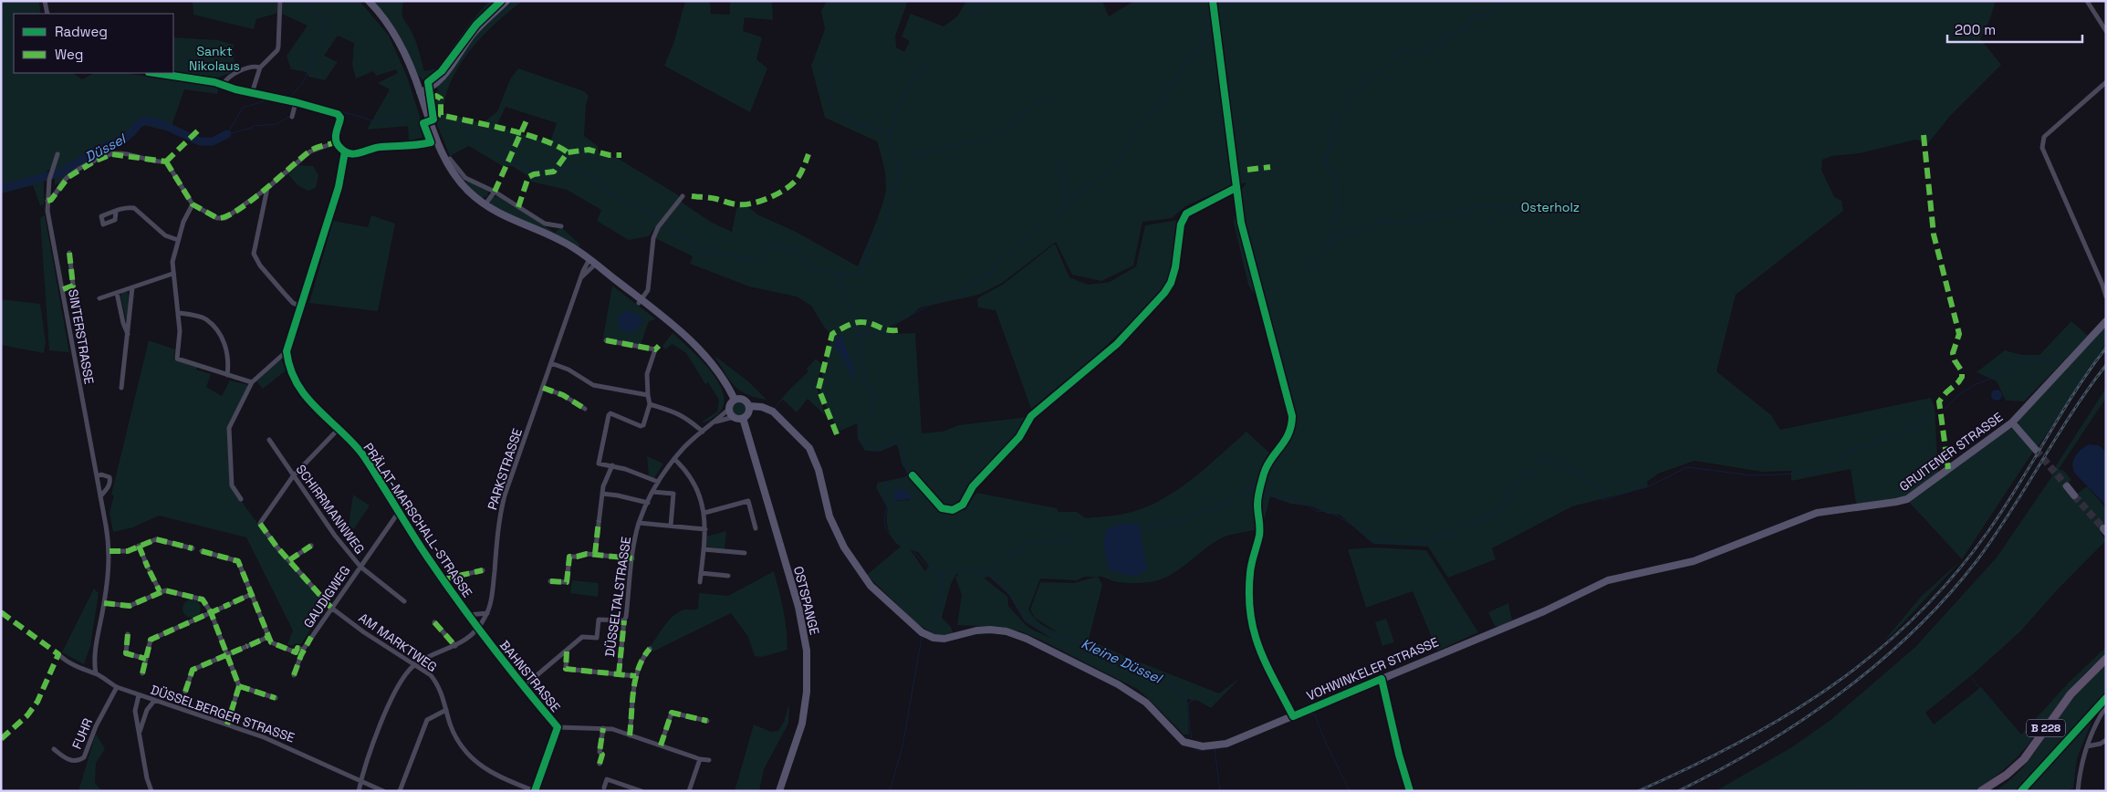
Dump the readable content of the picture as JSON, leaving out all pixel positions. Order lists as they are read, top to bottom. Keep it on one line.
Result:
{"streets":{"main road":["B 228"],"street":["SINTERSTRASSE","GRUITENER STRASSE","PARKSTRASSE","SCHIRRMANNWEG","PRÄLAT-MARSCHALL-STRASSE","GAUDIGWEG","DÜSSELTALSTRASSE","OSTSPANGE","AM MARKTWEG","VOHWINKELER STRASSE","BAHNSTRASSE","DÜSSELBERGER STRASSE","FUHR"]},"crossings":[["SINTERSTRASSE","DÜSSELBERGER STRASSE"],["GRUITENER STRASSE","VOHWINKELER STRASSE"],["PARKSTRASSE","PRÄLAT-MARSCHALL-STRASSE"],["PARKSTRASSE","BAHNSTRASSE"],["SCHIRRMANNWEG","GAUDIGWEG"],["SCHIRRMANNWEG","AM MARKTWEG"],["PRÄLAT-MARSCHALL-STRASSE","GAUDIGWEG"],["PRÄLAT-MARSCHALL-STRASSE","BAHNSTRASSE"],["GAUDIGWEG","AM MARKTWEG"],["DÜSSELTALSTRASSE","OSTSPANGE"],["DÜSSELTALSTRASSE","VOHWINKELER STRASSE"],["OSTSPANGE","VOHWINKELER STRASSE"],["AM MARKTWEG","BAHNSTRASSE"],["DÜSSELBERGER STRASSE","FUHR"]],"water":["Düssel","Kleine Düssel"],"parks":["Sankt Nikolaus","Osterholz"],"legend":["Radweg","Weg"],"scale_bar":"200 m"}
